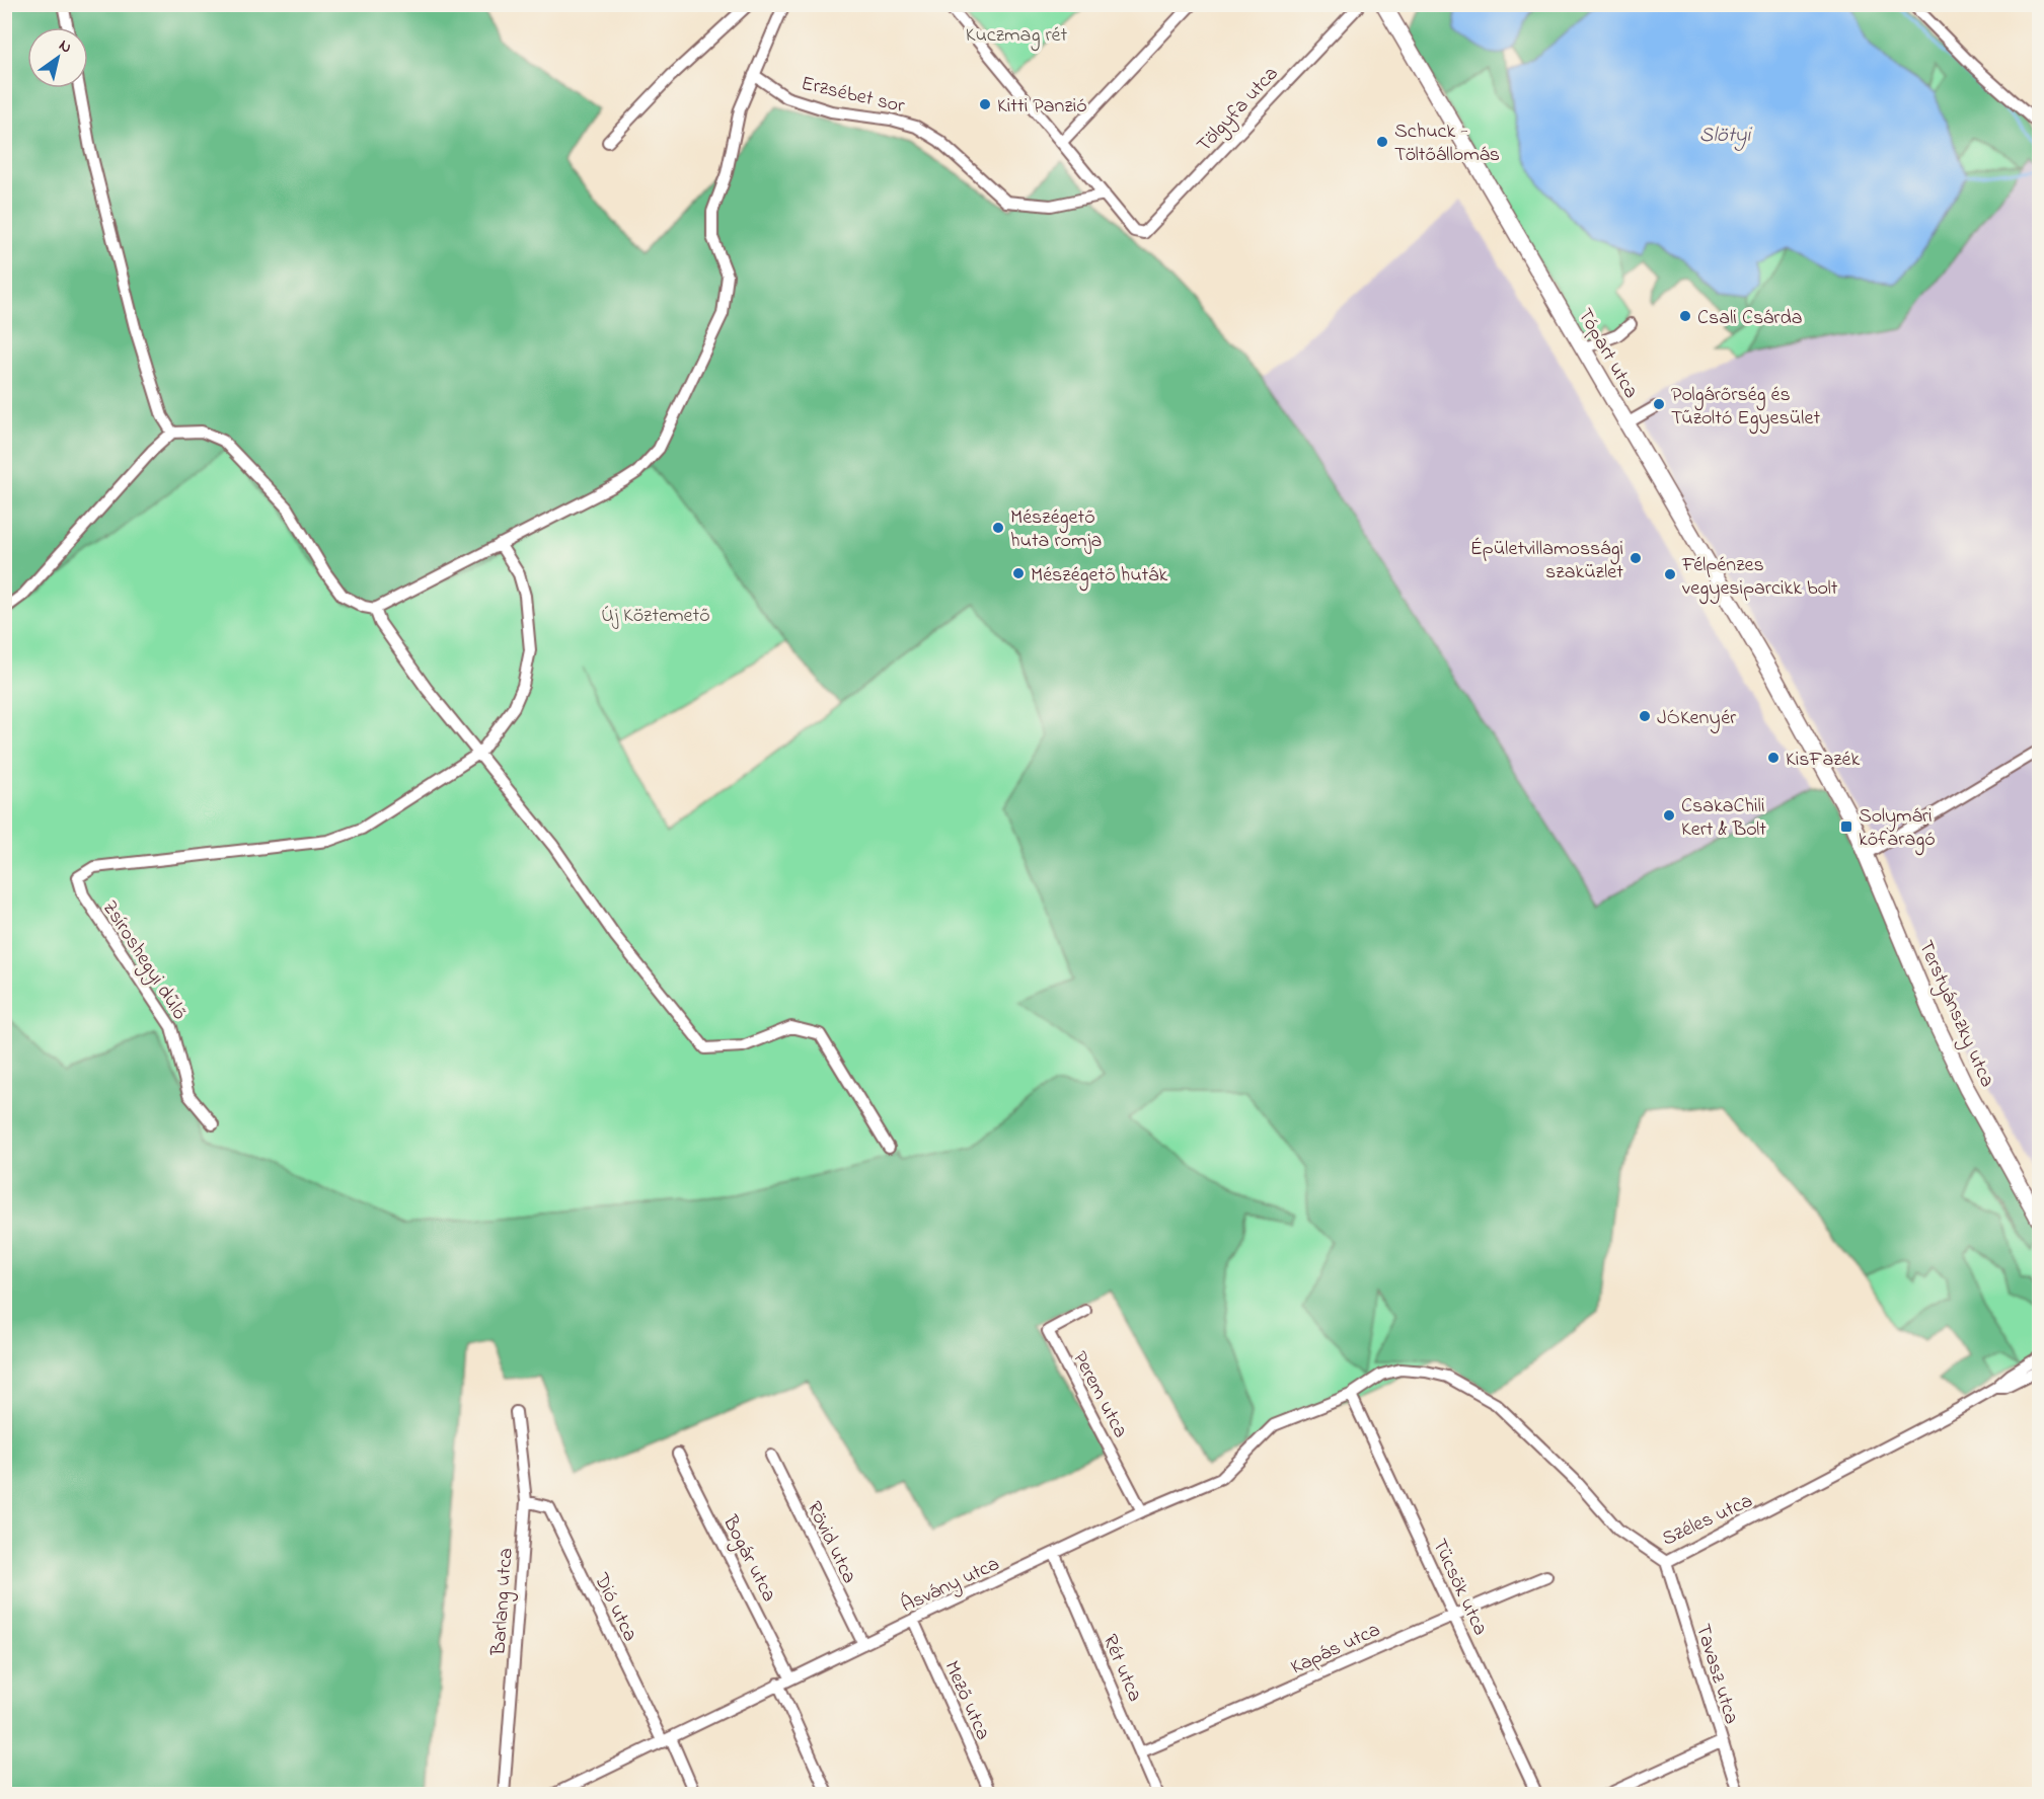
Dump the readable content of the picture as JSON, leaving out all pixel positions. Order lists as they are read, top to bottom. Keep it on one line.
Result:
{"streets":{"main road":["Tópart utca","Terstyánszky utca"],"street":["Erzsébet sor","Tölgyfa utca","Zsíroshegyi dűlő","Perem utca","Széles utca","Rövid utca","Bogár utca","Ásvány utca","Tücsök utca","Barlang utca","Dió utca","Kapás utca","Rét utca","Tavasz utca","Mező utca"]},"crossings":[["Erzsébet sor","Tölgyfa utca"],["Tópart utca","Terstyánszky utca"],["Perem utca","Ásvány utca"],["Széles utca","Ásvány utca"],["Széles utca","Tücsök utca"],["Széles utca","Tavasz utca"],["Rövid utca","Ásvány utca"],["Bogár utca","Ásvány utca"],["Ásvány utca","Tücsök utca"],["Ásvány utca","Dió utca"],["Ásvány utca","Rét utca"],["Ásvány utca","Mező utca"],["Tücsök utca","Kapás utca"],["Barlang utca","Dió utca"],["Kapás utca","Rét utca"]],"water":["Slötyi"],"parks":["Kuczmag rét","Új Köztemető"],"places":{"other":["Kitti Panzió","Schuck - Töltőállomás","Csali Csárda","Polgárőrség és Tűzoltó Egyesület","Mészégető huta romja","Épületvillamossági szaküzlet","Mészégető huták","Félpénzes vegyesiparcikk bolt","JÓKenyér","KisFazék","CsakaChili Kert & Bolt"],"transit":["Solymári kőfaragó"]},"north":"top right"}
